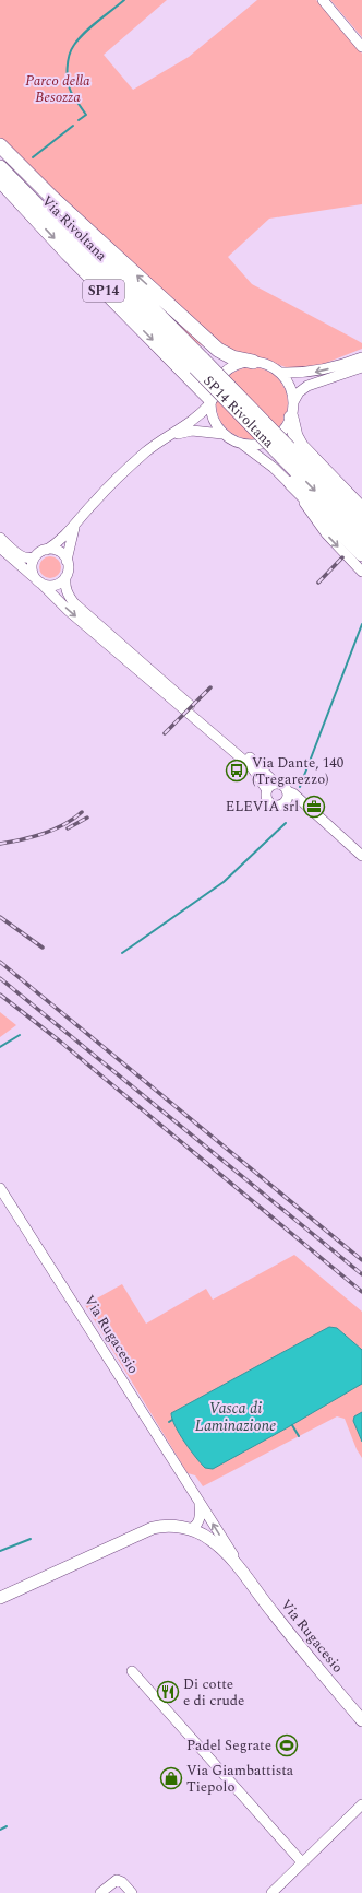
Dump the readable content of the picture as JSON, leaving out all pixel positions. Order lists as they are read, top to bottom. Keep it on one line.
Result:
{"streets":{"highway":["Via Rivoltana","SP14","SP14 Rivoltana"],"main road":["Via Rugacesio"]},"crossings":[["Via Rivoltana","SP14 Rivoltana"],["SP14","SP14 Rivoltana"]],"water":["Vasca di Laminazione"],"parks":["Parco della Besozza"],"places":{"bus stop":["Via Dante, 140 (Tregarezzo)"],"office":["ELEVIA srl"],"restaurant":["Di cotte e di crude"],"sports":["Padel Segrate"],"shop":["Via Giambattista Tiepolo"]}}
